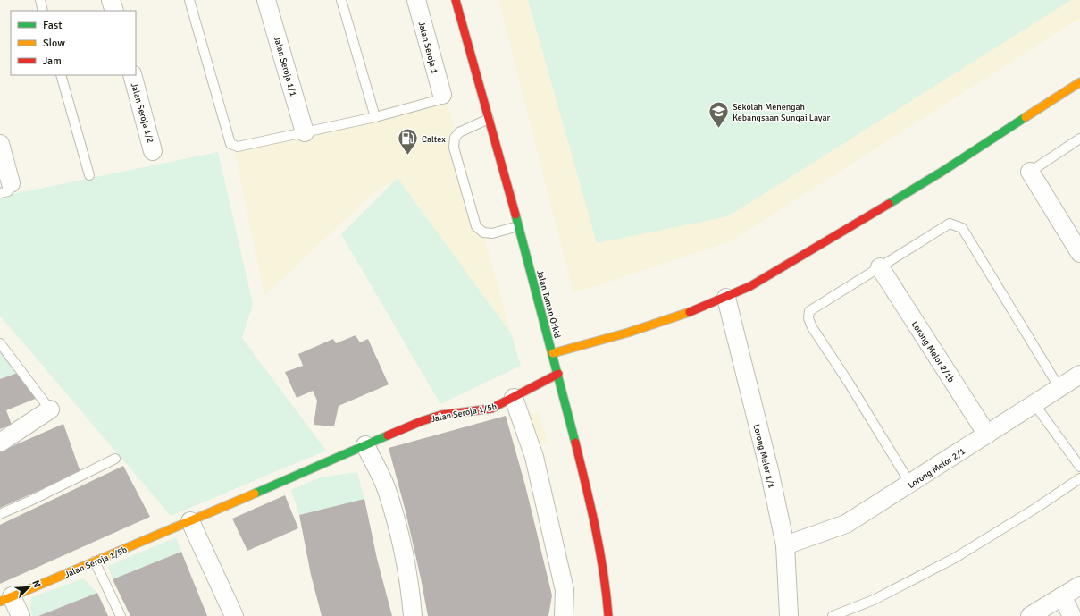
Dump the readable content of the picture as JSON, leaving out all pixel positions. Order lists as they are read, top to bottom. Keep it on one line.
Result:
{"streets":{"street":["Jalan Seroja 1","Jalan Seroja 1/1","Jalan Seroja 1/2","Jalan Taman Orkid","Lorong Melor 2/1b","Jalan Seroja 1/5b","Lorong Melor 1/1","Lorong Melor 2/1"]},"crossings":[["Jalan Taman Orkid","Jalan Seroja 1/5b"],["Lorong Melor 2/1b","Lorong Melor 2/1"],["Lorong Melor 1/1","Lorong Melor 2/1"]],"places":{"school or university":["Sekolah Menengah Kebangsaan Sungai Layar"],"fuel station":["Caltex"]},"legend":["Fast","Slow","Jam"],"north":"top right"}
